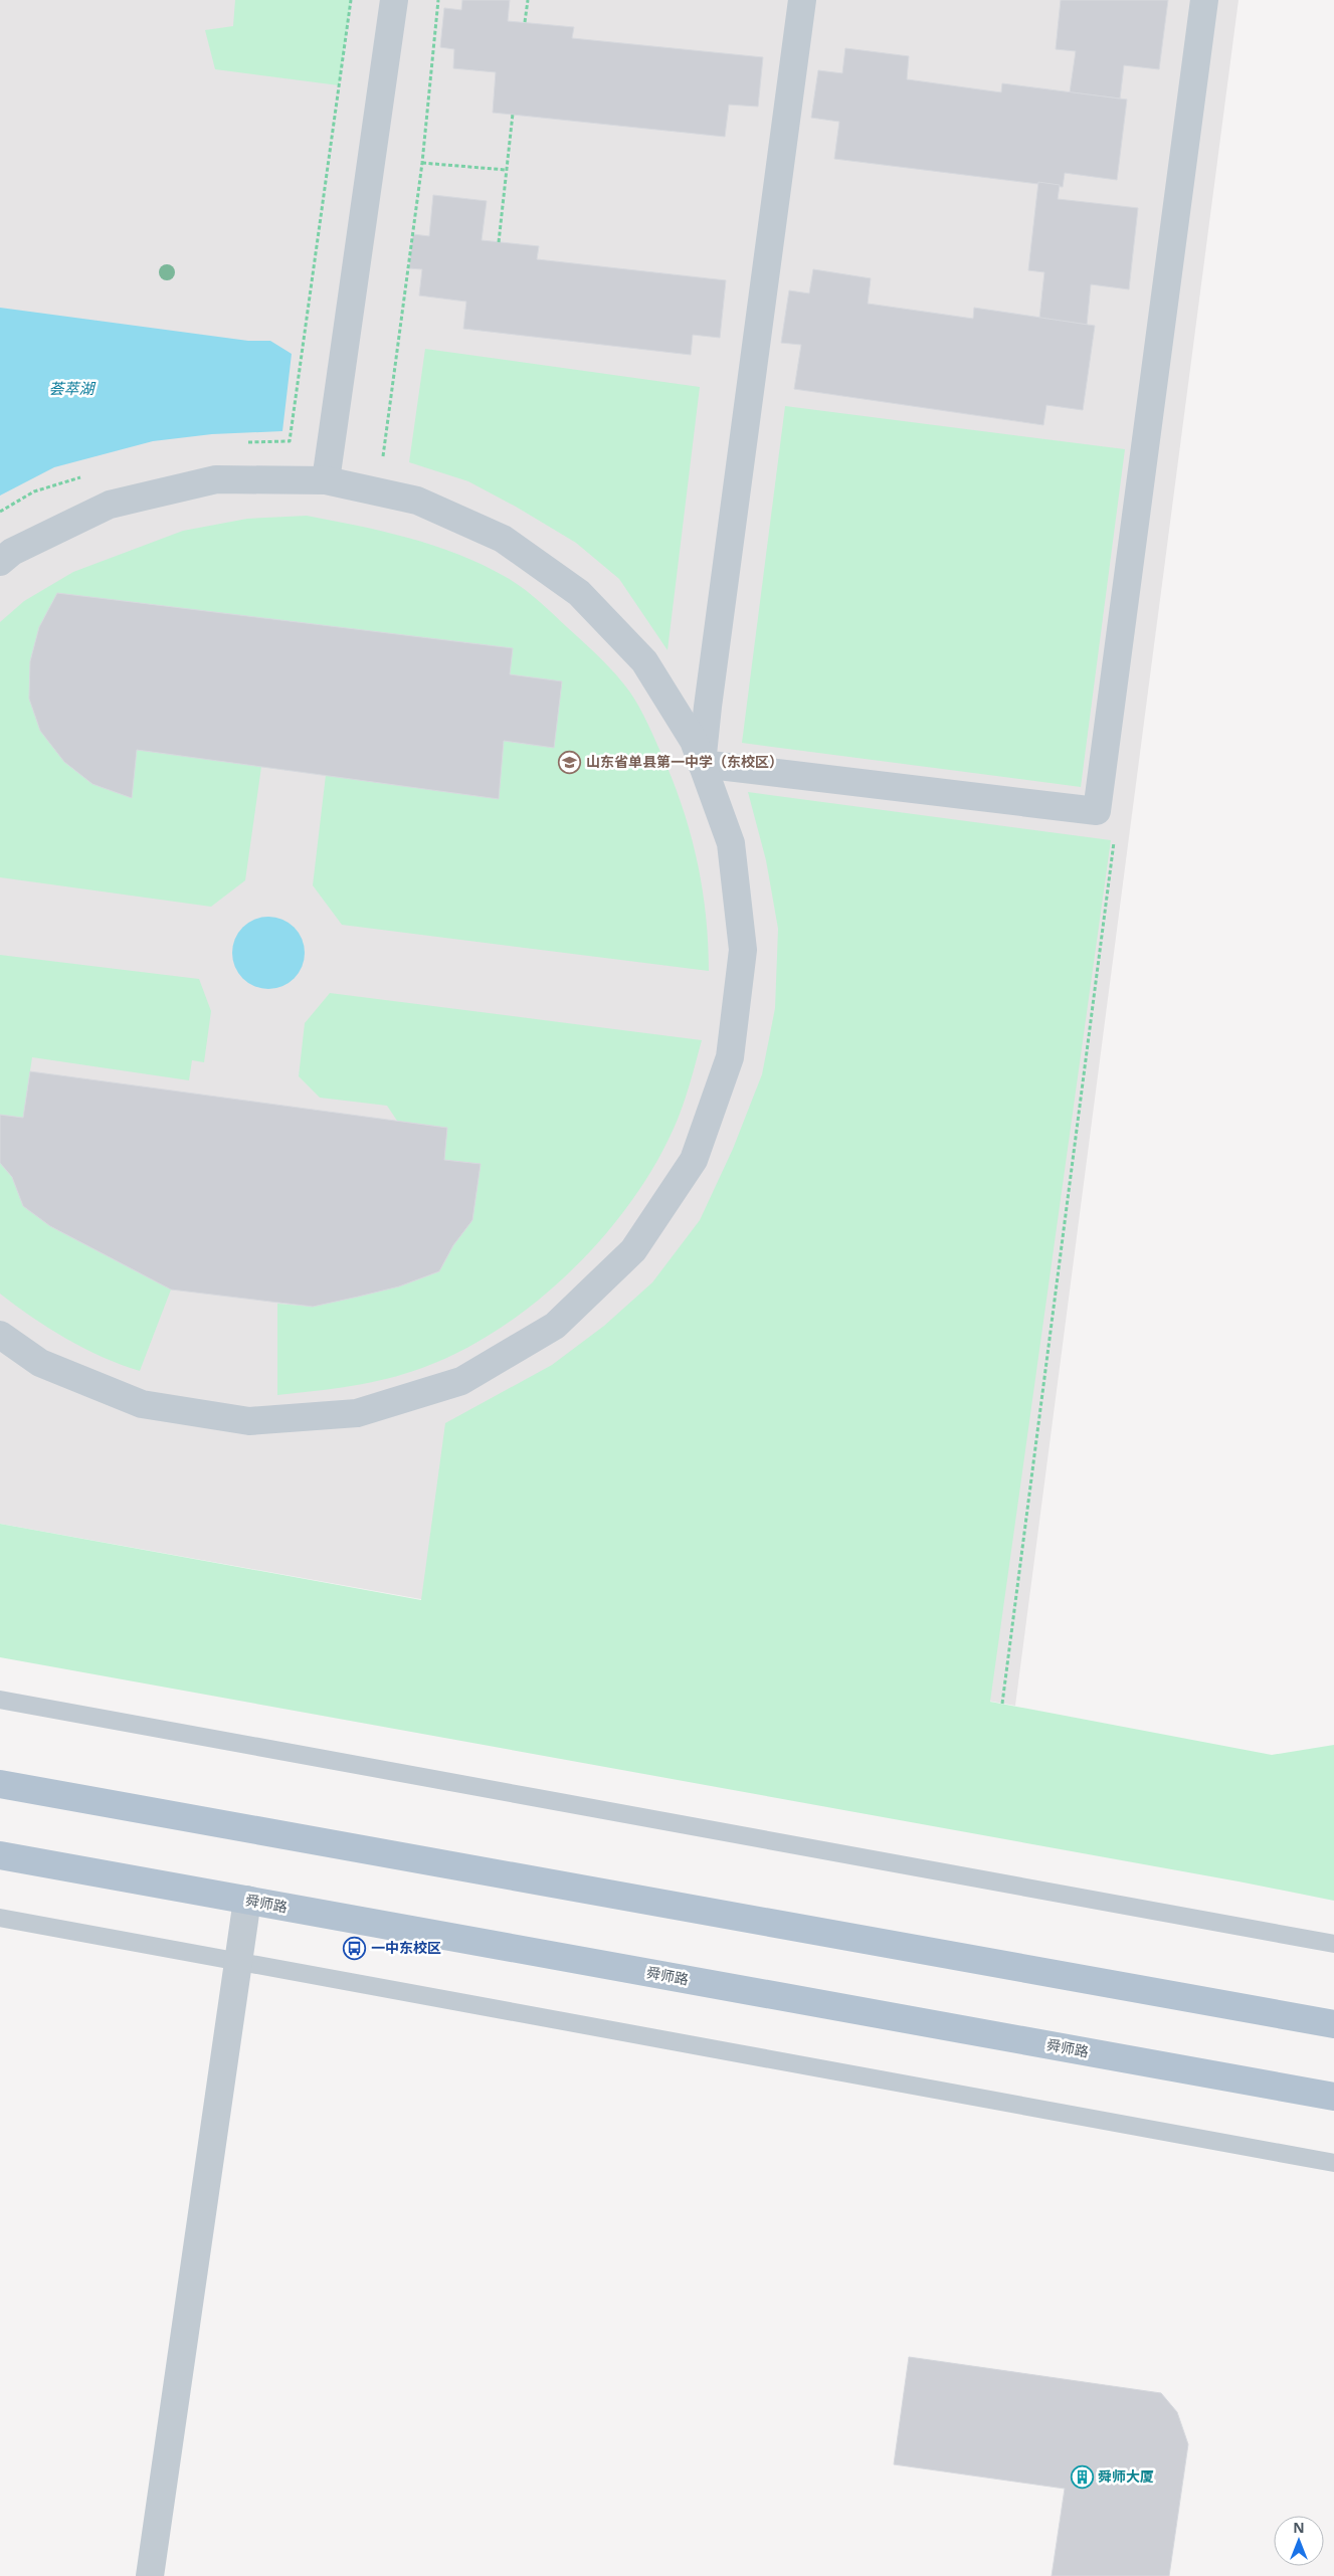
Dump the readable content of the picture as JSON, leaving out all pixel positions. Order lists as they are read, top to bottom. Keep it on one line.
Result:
{"streets":{"main road":["舜师路"]},"water":["荟萃湖"],"places":{"school or university":["山东省单县第一中学（东校区）"],"bus stop":["一中东校区"],"building":["舜师大厦"]},"north":"top"}
